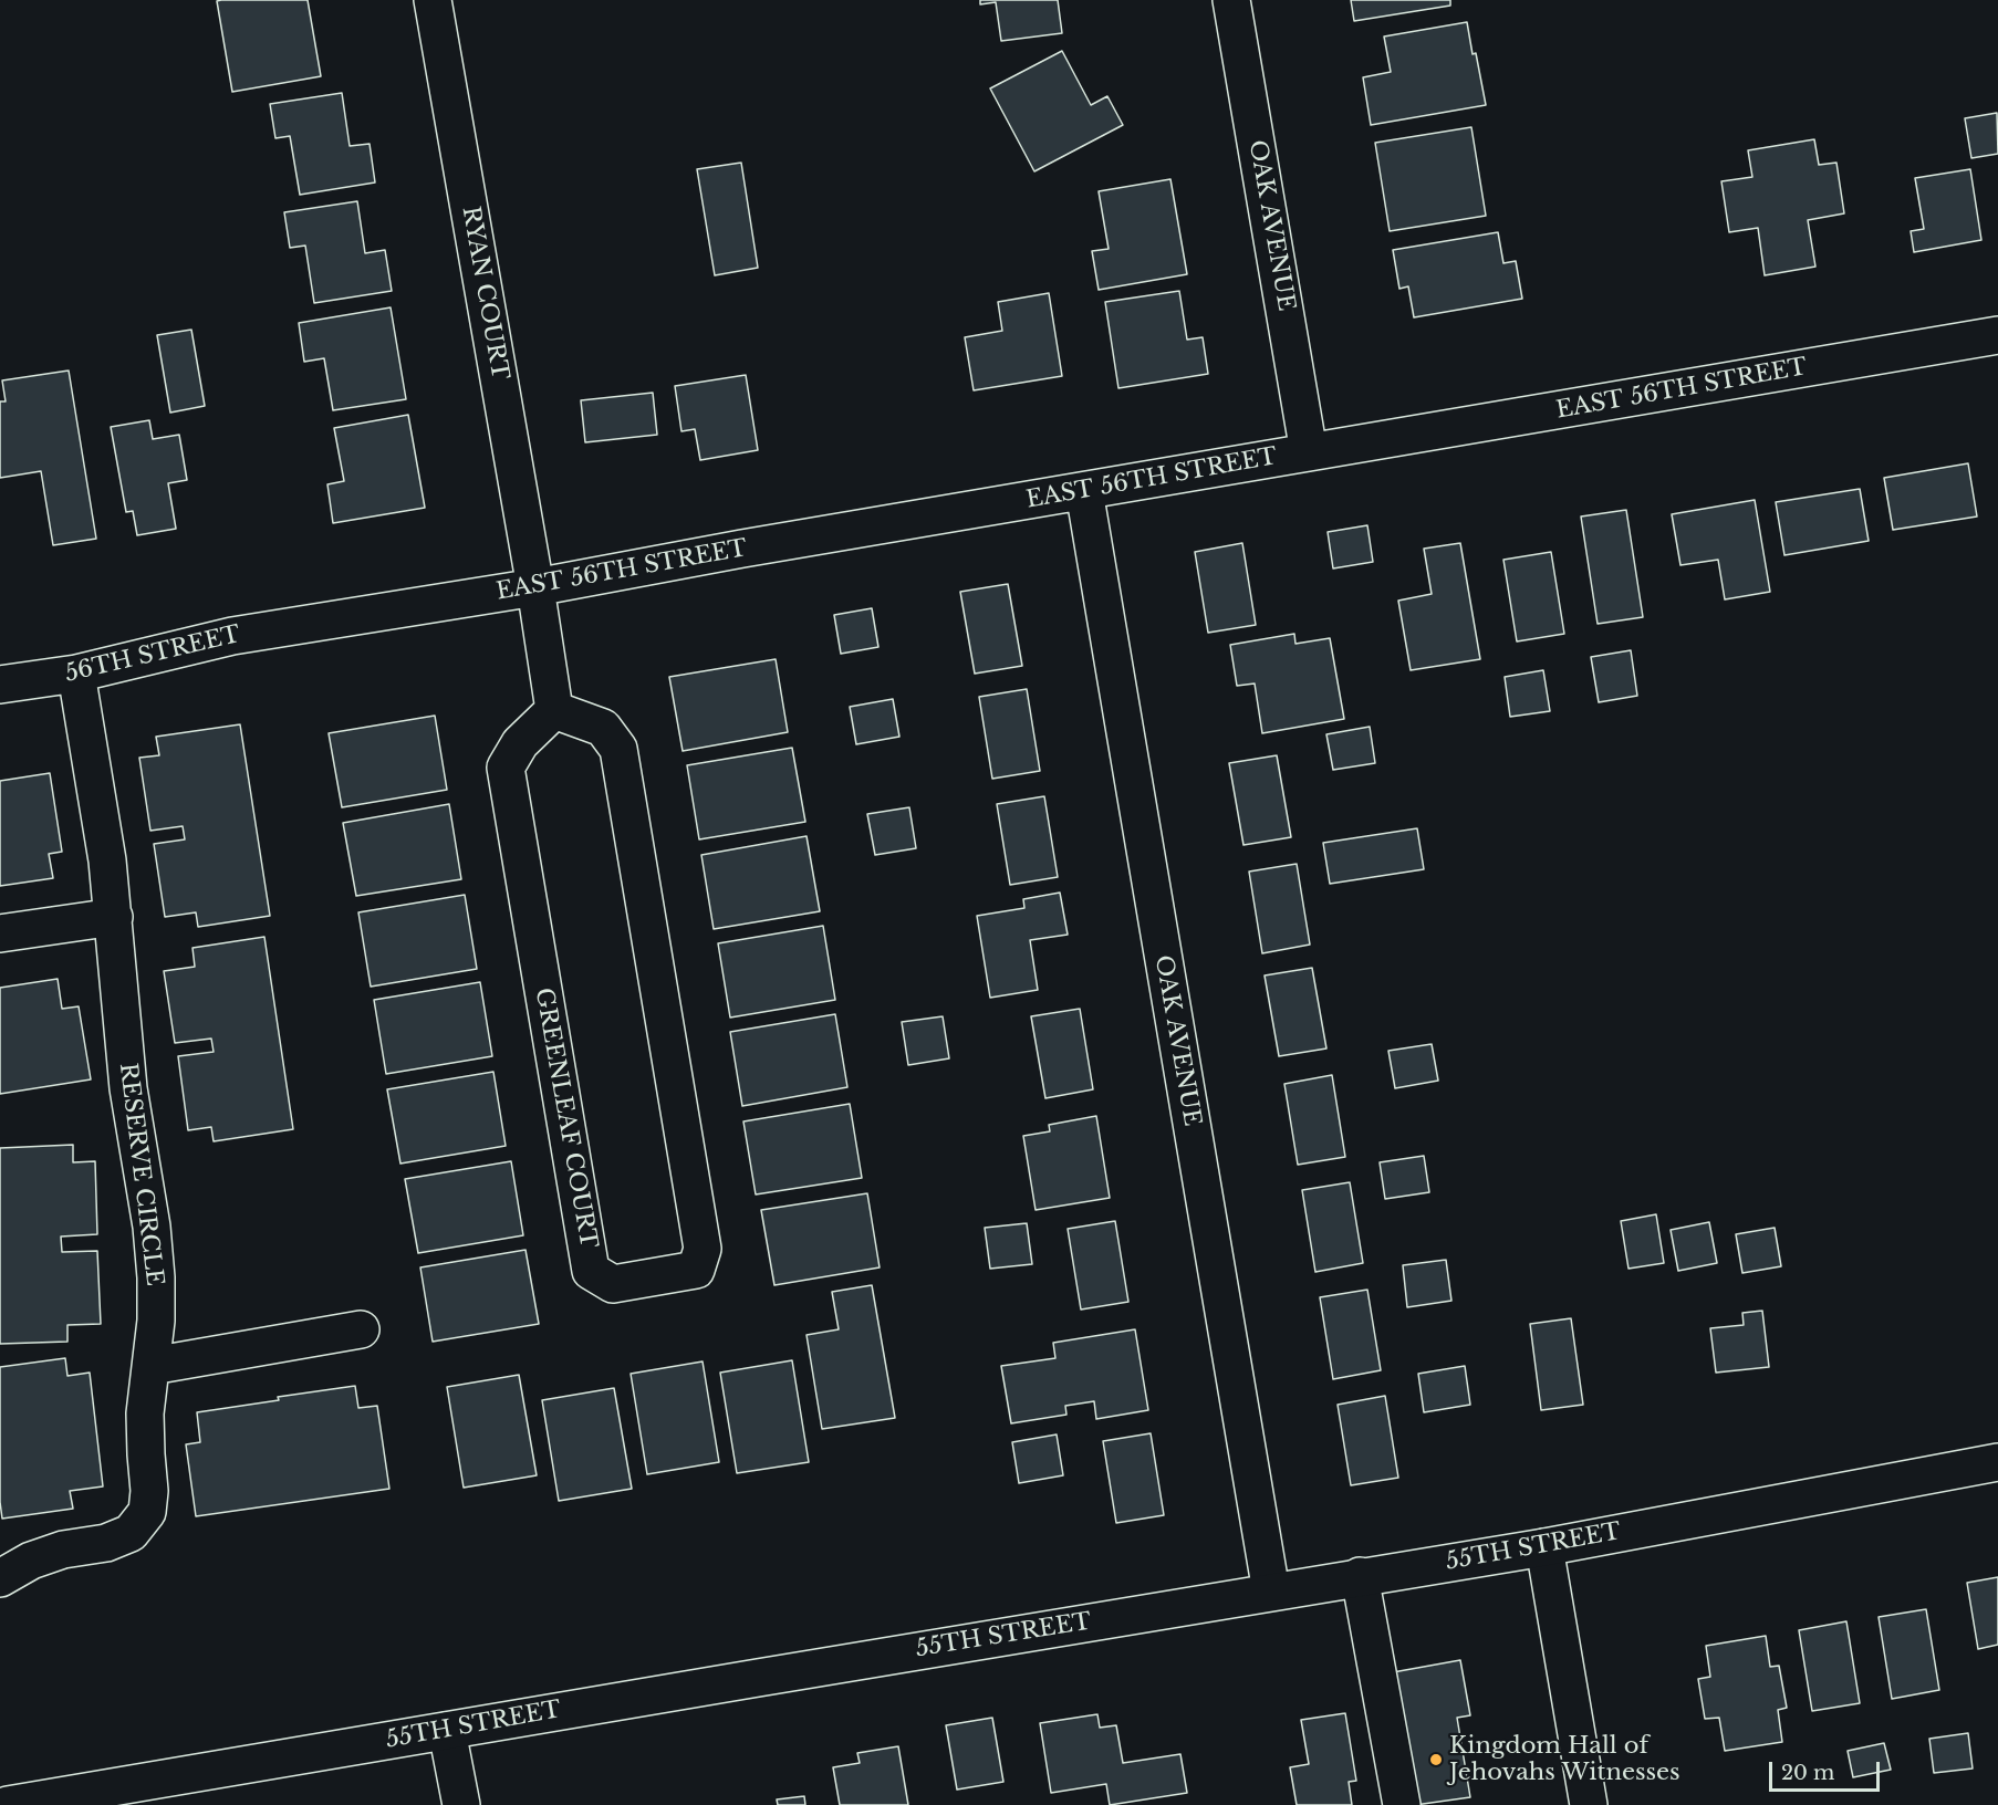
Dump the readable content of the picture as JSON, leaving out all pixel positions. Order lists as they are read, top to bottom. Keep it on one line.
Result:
{"streets":{"street":["OAK AVENUE","RYAN COURT","EAST 56TH STREET","56TH STREET","GREENLEAF COURT","RESERVE CIRCLE","55TH STREET"]},"crossings":[["OAK AVENUE","EAST 56TH STREET"],["OAK AVENUE","55TH STREET"],["RYAN COURT","EAST 56TH STREET"],["EAST 56TH STREET","56TH STREET"],["56TH STREET","RESERVE CIRCLE"]],"places":["Kingdom Hall of Jehovahs Witnesses"],"scale_bar":"20 m"}
